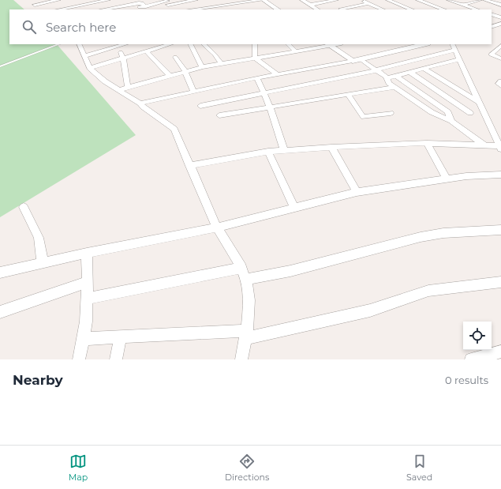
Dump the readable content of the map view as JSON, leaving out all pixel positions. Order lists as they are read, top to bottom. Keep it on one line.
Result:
{"page":{"search":"Search here","heading":["Nearby","0 results"],"nav":["Map","Directions","Saved"]}}
